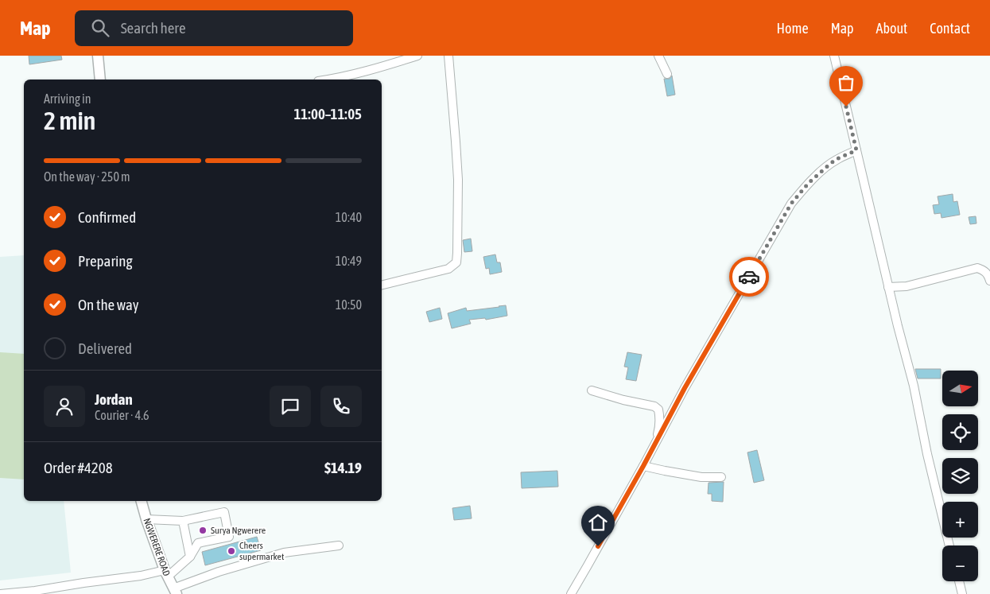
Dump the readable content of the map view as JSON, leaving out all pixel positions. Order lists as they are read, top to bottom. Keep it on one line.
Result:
{"streets":{"main road":["NGWERERE ROAD"]},"places":["Surya Ngwerere","Cheers supermarket"],"north":"right","page":{"header":"Map","search":"Search here","nav":["Home","Map","About","Contact"],"heading":["2 min","Arriving in","11:00–11:05"],"panel":["Jordan","Courier · 4.6","Order #4208","$14.19"],"bar":"On the way · 250 m","list":[["Confirmed","10:40"],["Preparing","10:49"],["On the way","10:50"],"Delivered"],"map_buttons":["+","−"]}}
